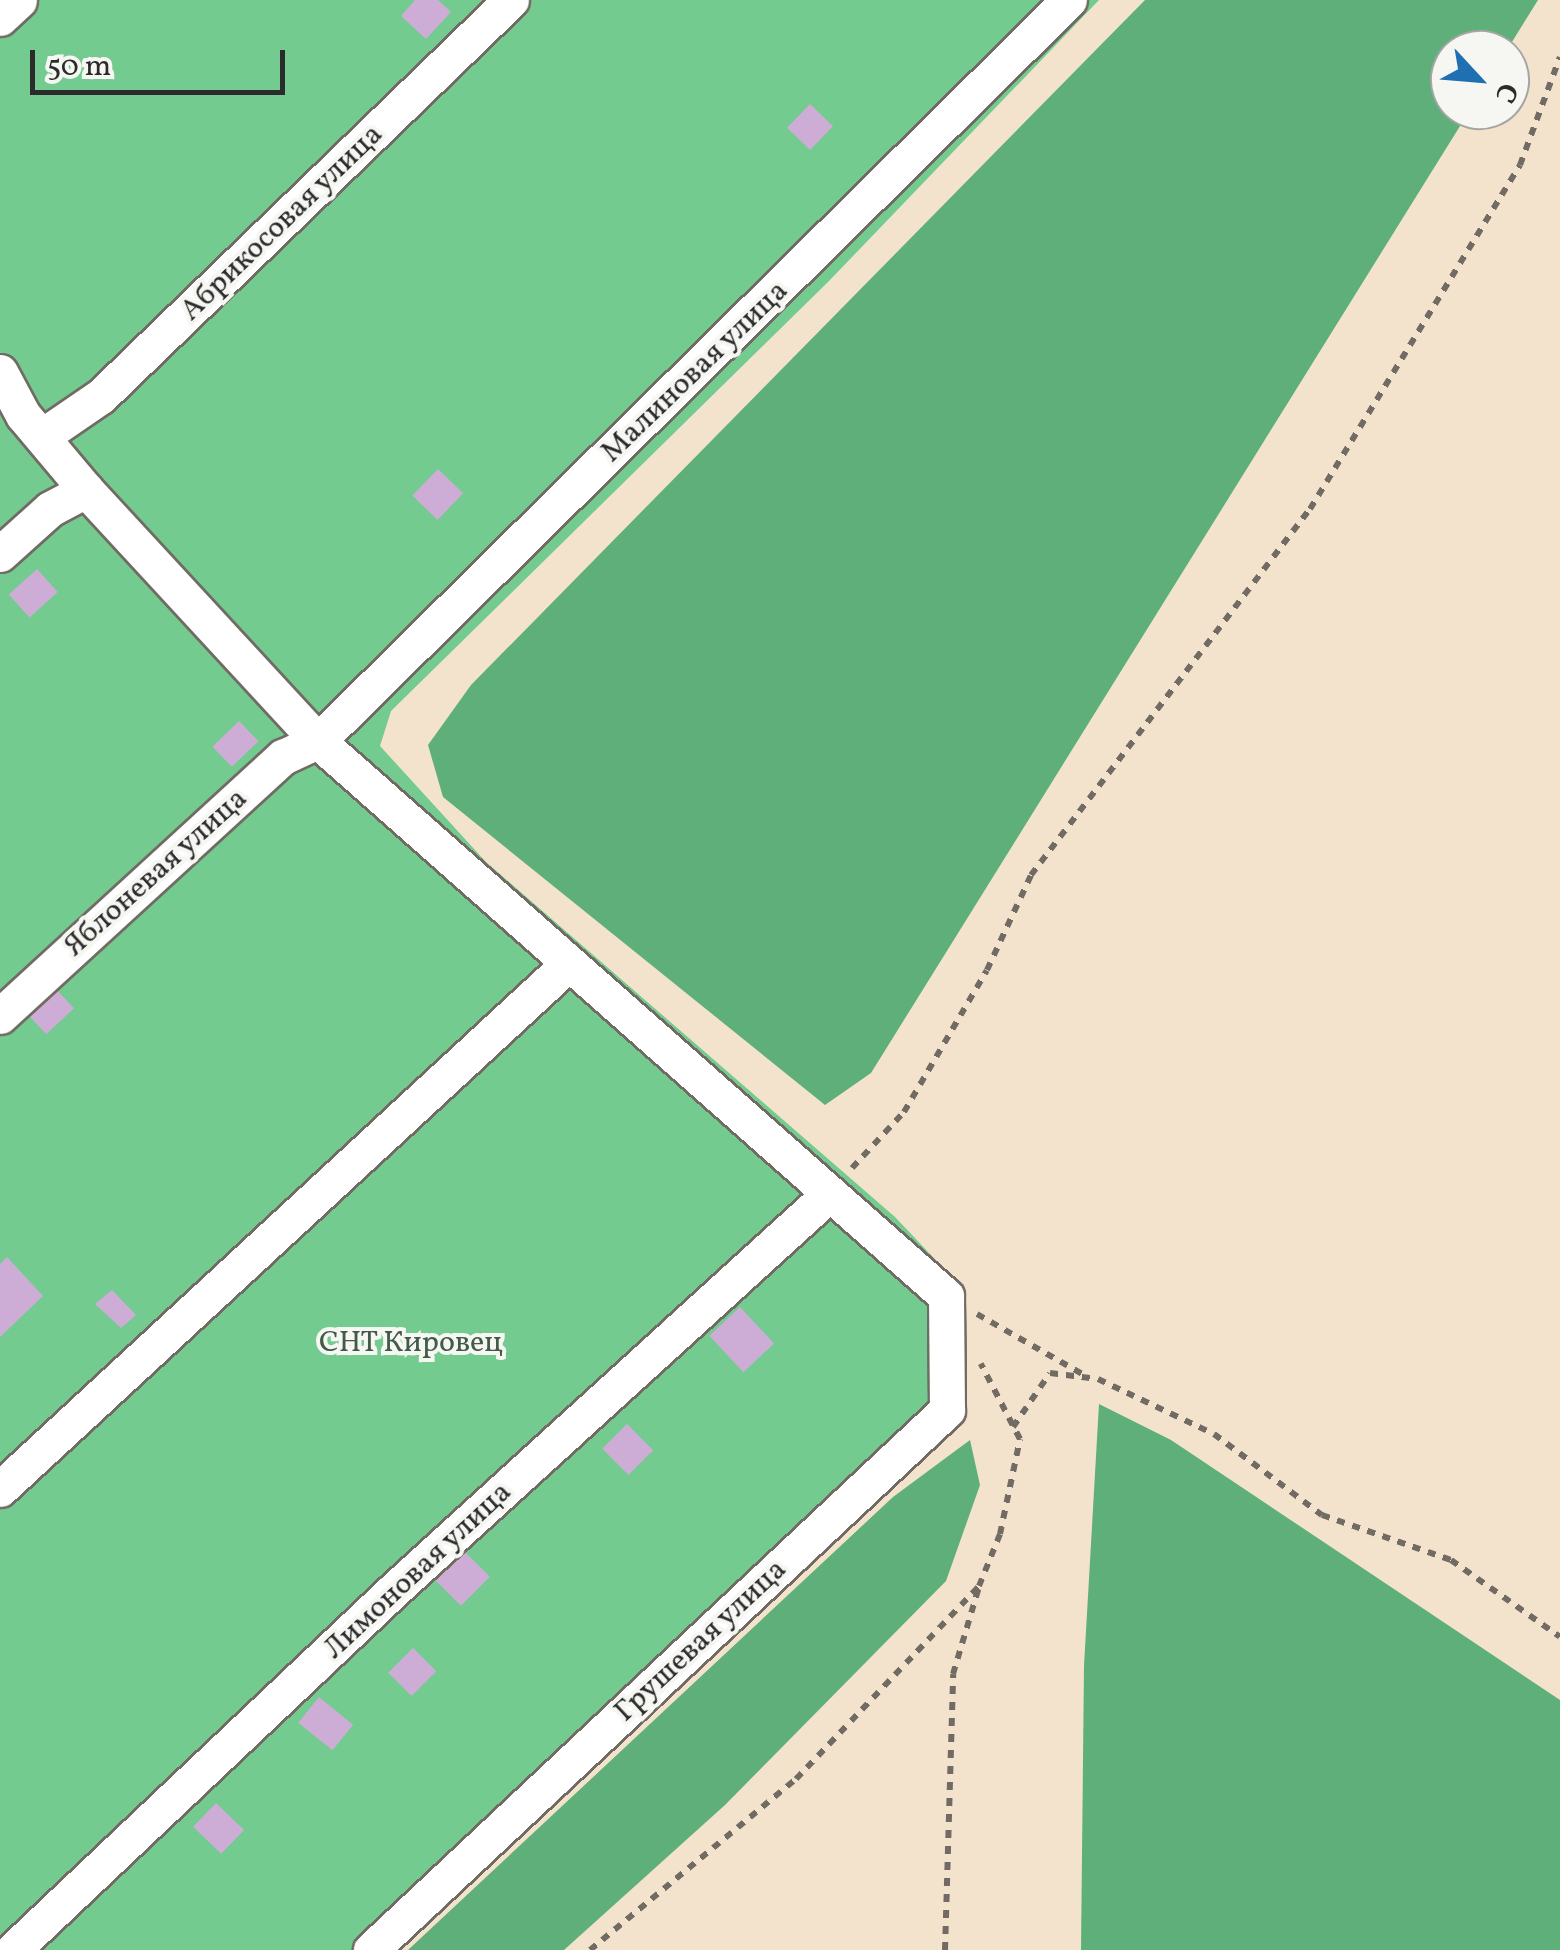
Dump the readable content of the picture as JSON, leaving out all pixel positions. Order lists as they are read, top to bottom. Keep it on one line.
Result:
{"streets":{"street":["Абрикосовая улица","Малиновая улица","Яблоневая улица","Лимоновая улица","Грушевая улица"]},"crossings":[["Малиновая улица","Яблоневая улица"]],"parks":["СНТ Кировец"],"scale_bar":"50 m","north":"bottom right"}
